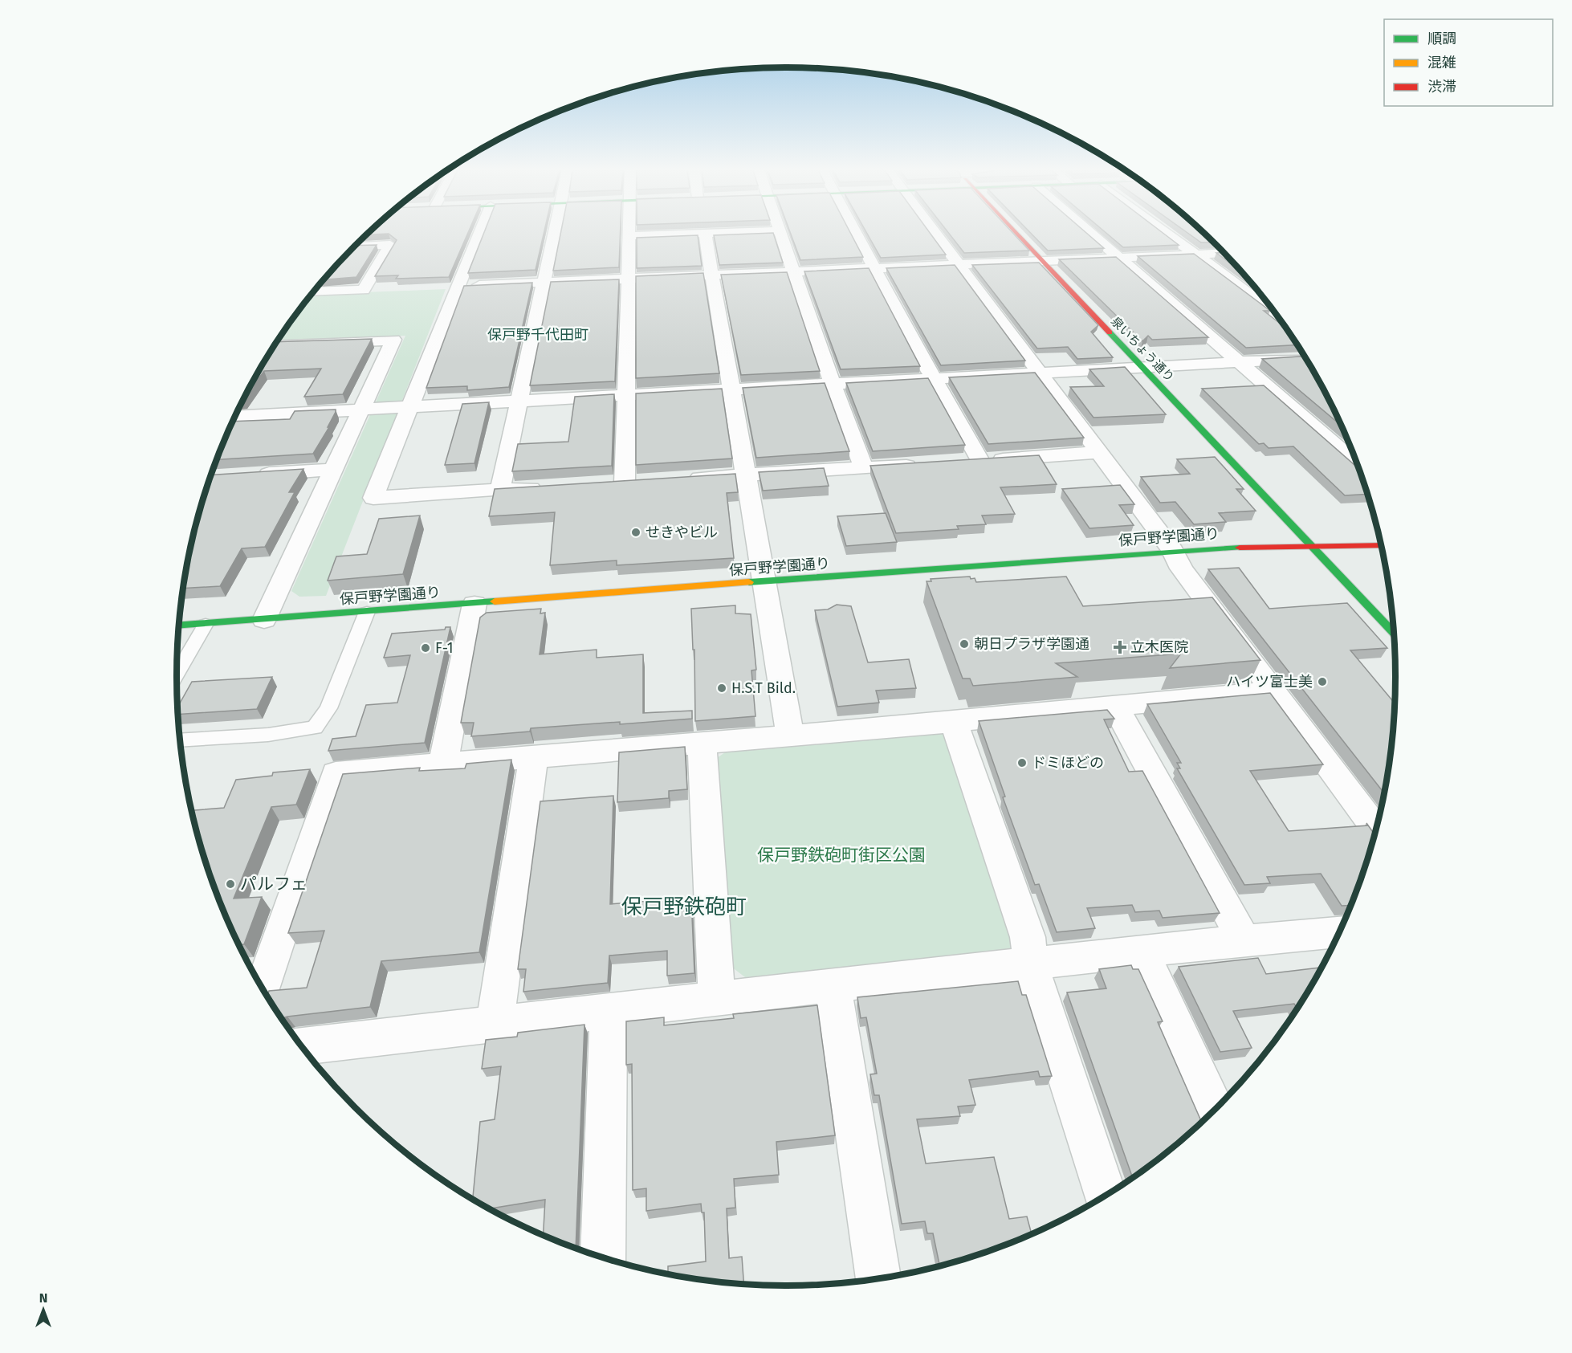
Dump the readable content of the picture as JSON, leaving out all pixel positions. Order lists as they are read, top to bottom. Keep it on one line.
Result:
{"streets":{"street":["泉いちょう通り","保戸野学園通り"]},"crossings":[["泉いちょう通り","保戸野学園通り"]],"districts":["保戸野千代田町","保戸野鉄砲町"],"parks":["保戸野鉄砲町街区公園"],"places":{"other":["せきやビル","朝日プラザ学園通","F-1","ハイツ富士美","H.S.T Bild.","ドミほどの","パルフェ"],"health":["立木医院"]},"legend":["順調","混雑","渋滞"],"north":"top"}
